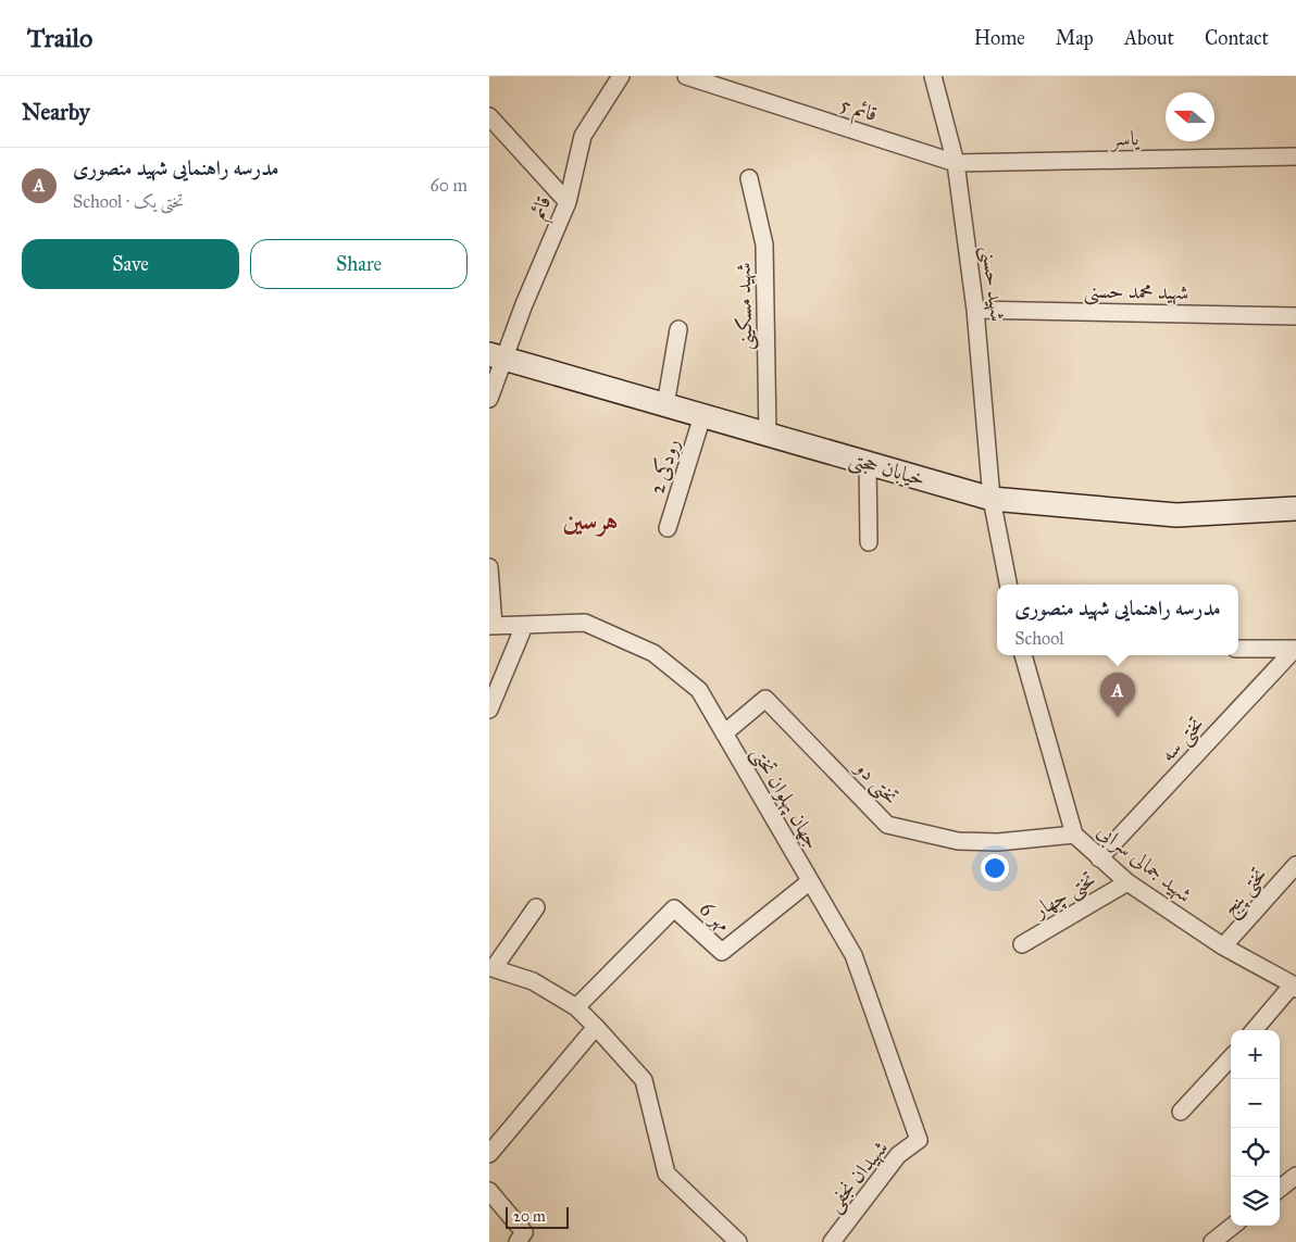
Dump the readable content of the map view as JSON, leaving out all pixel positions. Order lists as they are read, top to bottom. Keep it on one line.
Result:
{"streets":{"main road":["خیابان حجتی"],"street":["قائم 5","یاسر","قائم","شهید حسنی","شهید محمد حسنی","شهید مسکینی","رودکی 2","تختی سه","تختی دو","جهان پهلوان تختی","شهید جمالی سرابی","تختی پنج","تختی چهار","مهر 6","شهیدان نجفی"]},"crossings":[["قائم 5","یاسر"],["قائم 5","شهید حسنی"],["یاسر","شهید حسنی"],["قائم","خیابان حجتی"],["شهید حسنی","شهید محمد حسنی"],["شهید حسنی","خیابان حجتی"],["شهید مسکینی","خیابان حجتی"],["رودکی 2","خیابان حجتی"],["تختی سه","شهید جمالی سرابی"],["تختی دو","جهان پهلوان تختی"],["تختی دو","شهید جمالی سرابی"],["جهان پهلوان تختی","مهر 6"],["جهان پهلوان تختی","شهیدان نجفی"],["شهید جمالی سرابی","تختی پنج"],["شهید جمالی سرابی","تختی چهار"]],"districts":["هرسین"],"scale_bar":"20 m","north":"left","page":{"header":"Trailo","nav":["Home","Map","About","Contact"],"heading":"Nearby","list":[{"mark":"A","name":"مدرسه راهنمایی شهید منصوری","note":"School · تختی یک","value":"60 m"}],"buttons":["Save","Share"],"popup":["مدرسه راهنمایی شهید منصوری","School"],"pins":"A","map_buttons":["+","−"],"scale":"20 m"}}
